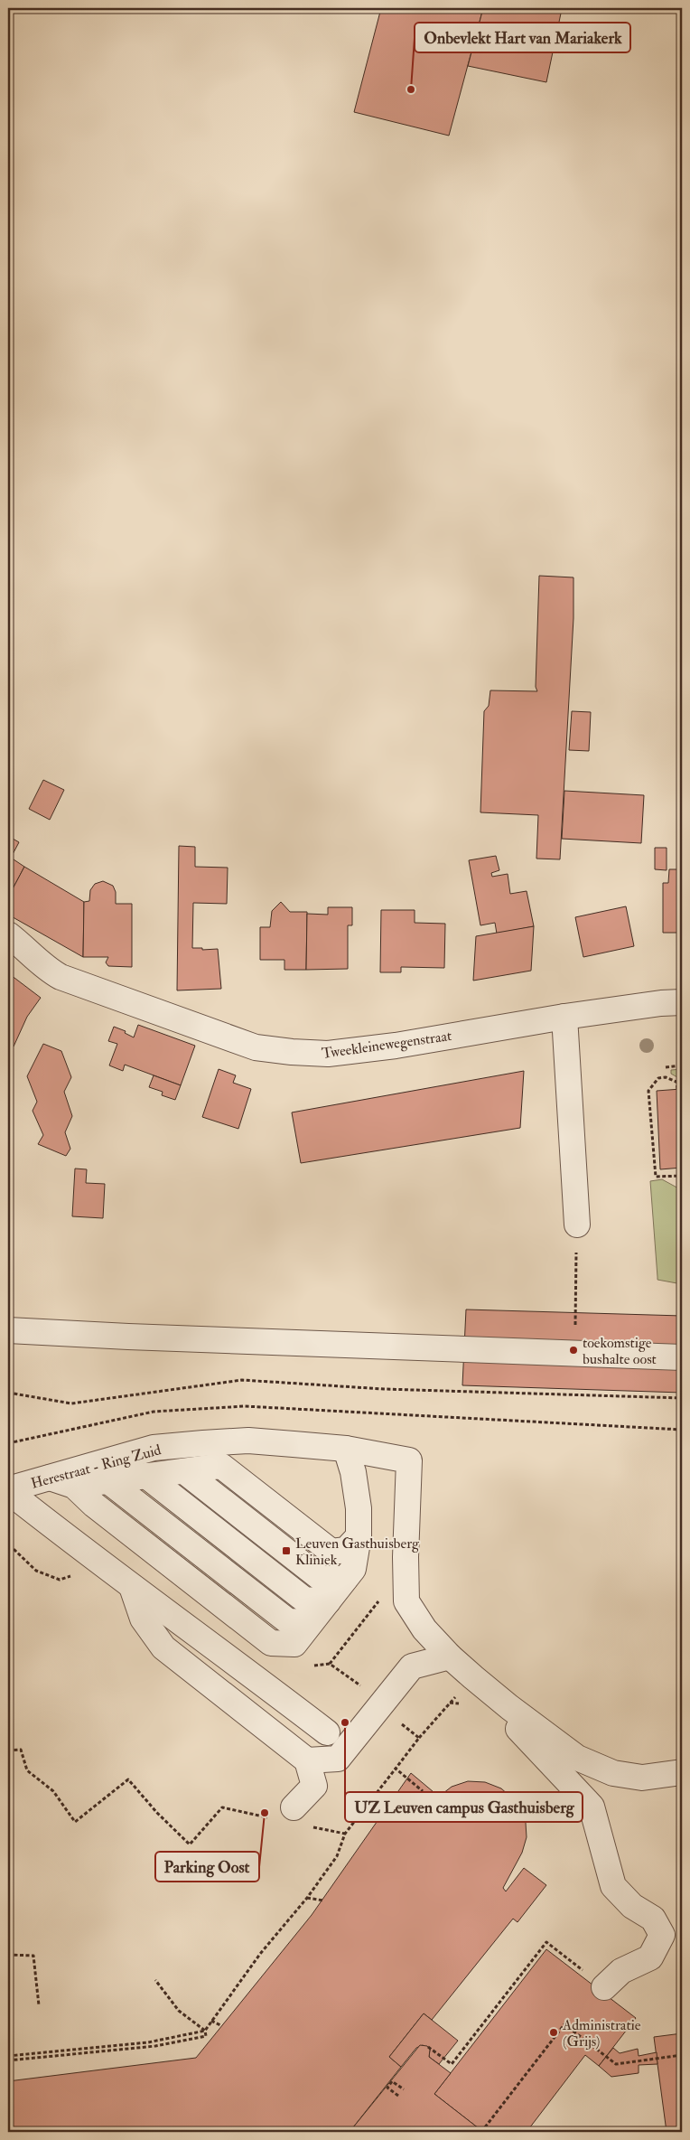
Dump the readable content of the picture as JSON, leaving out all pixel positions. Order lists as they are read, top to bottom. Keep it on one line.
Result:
{"streets":{"street":["Tweekleinewegenstraat","Herestraat - Ring Zuid"]},"places":{"other":["Onbevlekt Hart van Mariakerk","toekomstige bushalte oost","UZ Leuven campus Gasthuisberg","Parking Oost","Administratie (Grijs)"],"transit":["Leuven Gasthuisberg Kliniek"]}}
